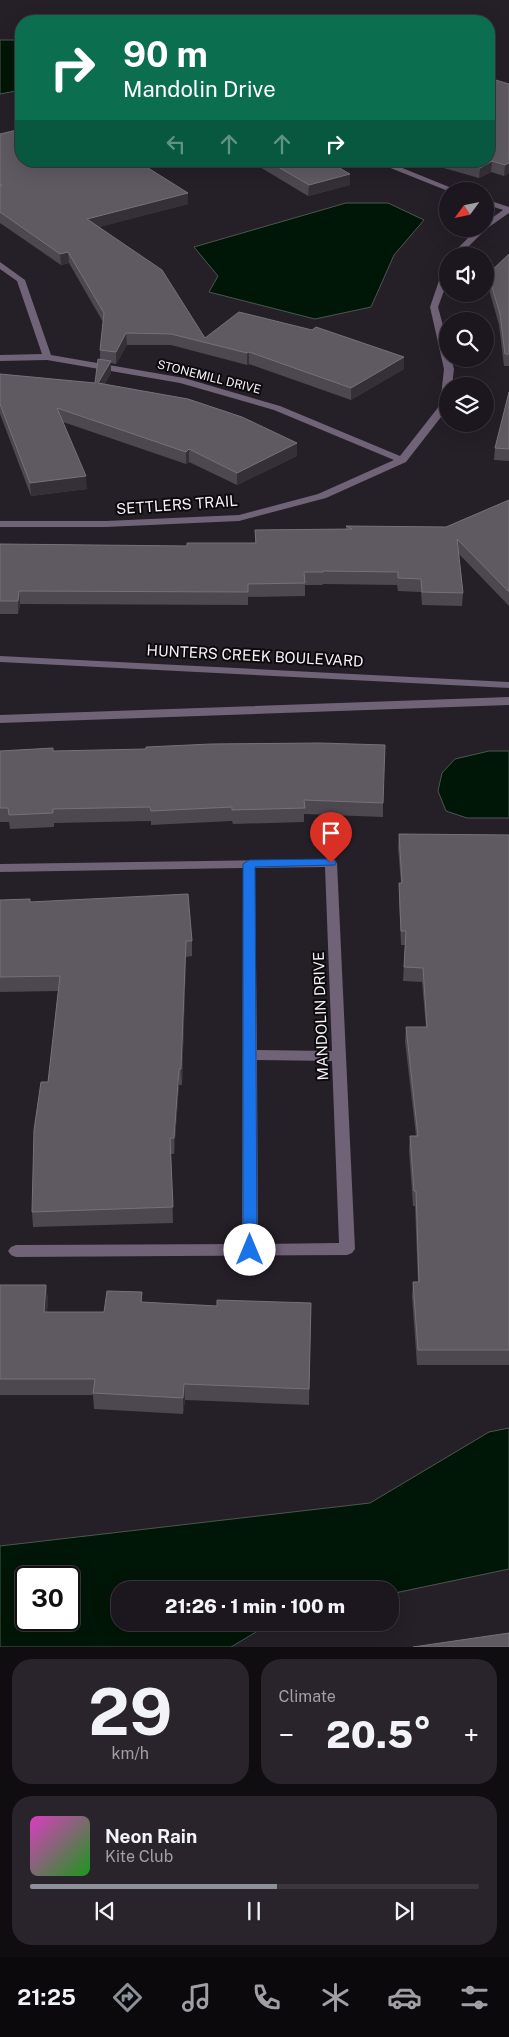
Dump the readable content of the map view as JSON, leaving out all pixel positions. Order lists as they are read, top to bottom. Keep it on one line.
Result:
{"streets":{"street":["STONEMILL DRIVE","SETTLERS TRAIL","HUNTERS CREEK BOULEVARD","MANDOLIN DRIVE"]},"crossings":[["STONEMILL DRIVE","SETTLERS TRAIL"]],"north":"bottom left","page":{"turn":["90 m","Mandolin Drive"],"limit":"30","trip":"21:26 · 1 min · 100 m","tile":[["29","km/h"],"Climate"],"heat":["−","20.5°","+"],"song":["Neon Rain","Kite Club"],"tabs":"21:25"}}
